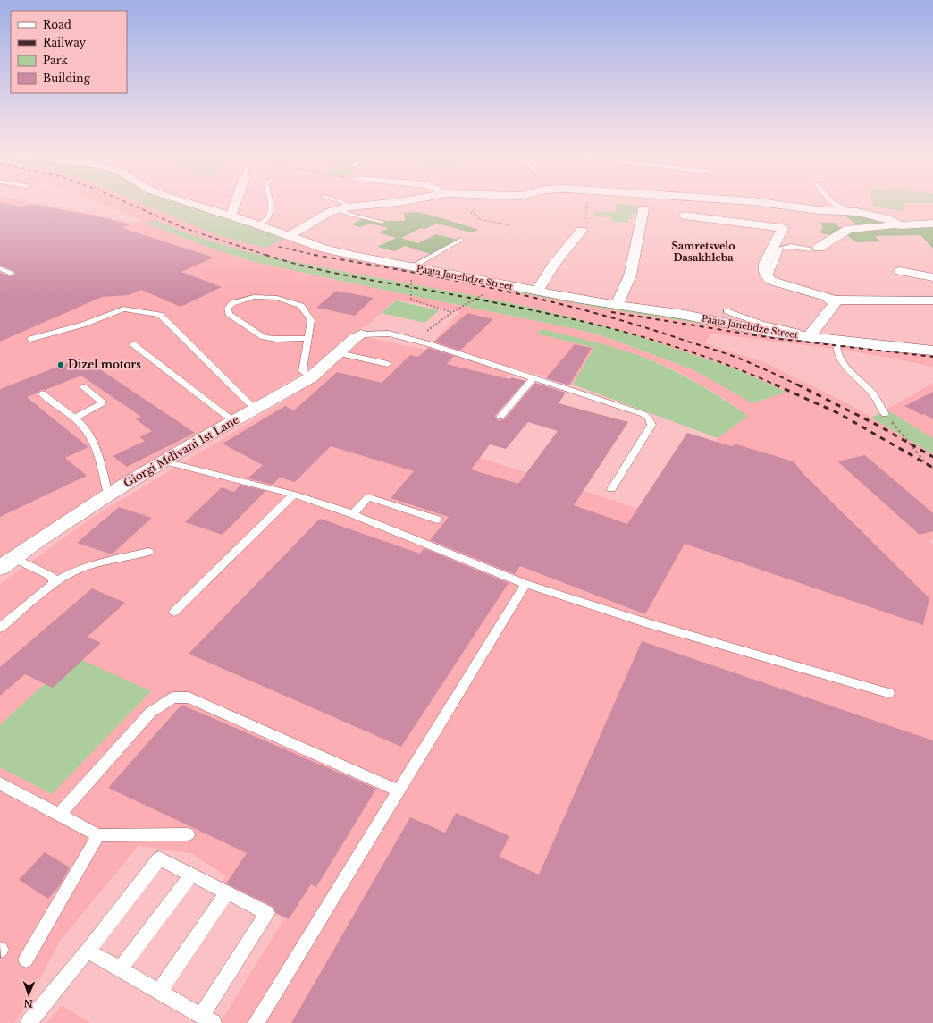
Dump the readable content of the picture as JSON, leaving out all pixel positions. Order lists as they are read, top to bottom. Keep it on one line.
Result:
{"streets":{"street":["Paata Janelidze Street","Giorgi Mdivani 1st Lane"]},"districts":["Samretsvelo Dasakhleba"],"places":["Dizel motors"],"legend":["Road","Railway","Park","Building"],"north":"bottom"}
